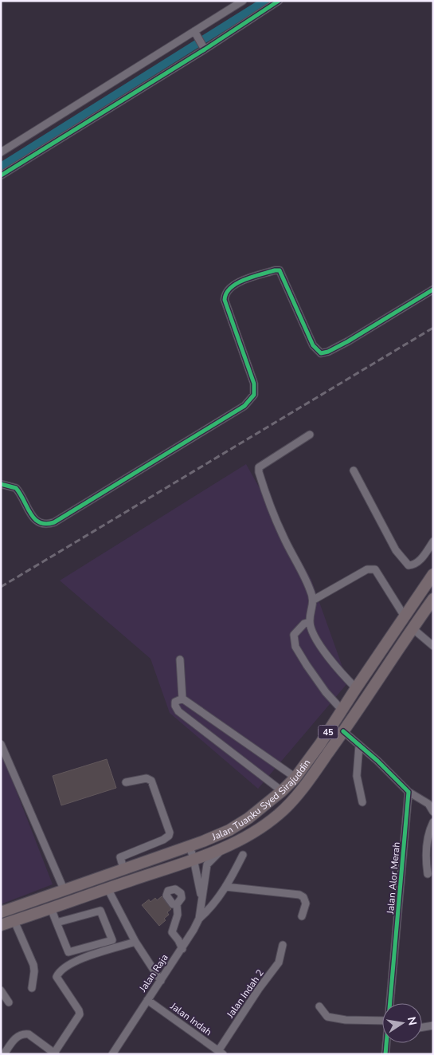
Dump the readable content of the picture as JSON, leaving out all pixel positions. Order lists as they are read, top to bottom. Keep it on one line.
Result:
{"streets":{"highway":["45","Jalan Tuanku Syed Sirajuddin"],"street":["Jalan Alor Merah","Jalan Raja","Jalan Indah 2","Jalan Indah"]},"crossings":[["Jalan Tuanku Syed Sirajuddin","Jalan Raja"],["Jalan Raja","Jalan Indah"],["Jalan Indah 2","Jalan Indah"]],"north":"right"}
